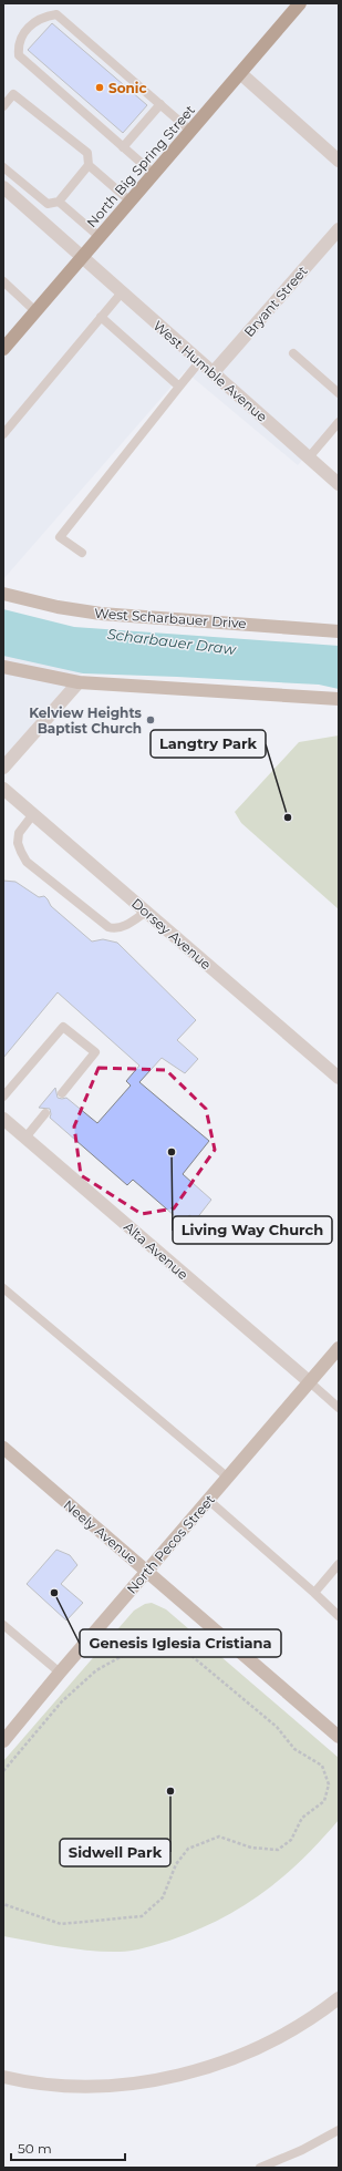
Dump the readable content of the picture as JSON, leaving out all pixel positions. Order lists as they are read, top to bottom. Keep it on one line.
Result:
{"streets":{"highway":["North Big Spring Street"],"street":["Bryant Street","West Humble Avenue","West Scharbauer Drive","Dorsey Avenue","Alta Avenue","Neely Avenue","North Pecos Street"]},"crossings":[["North Big Spring Street","West Humble Avenue"],["Bryant Street","West Humble Avenue"],["Alta Avenue","North Pecos Street"],["Neely Avenue","North Pecos Street"]],"water":["Scharbauer Draw"],"places":["Sonic","Kelview Heights Baptist Church","Langtry Park","Living Way Church","Genesis Iglesia Cristiana","Sidwell Park"],"scale_bar":"50 m"}
